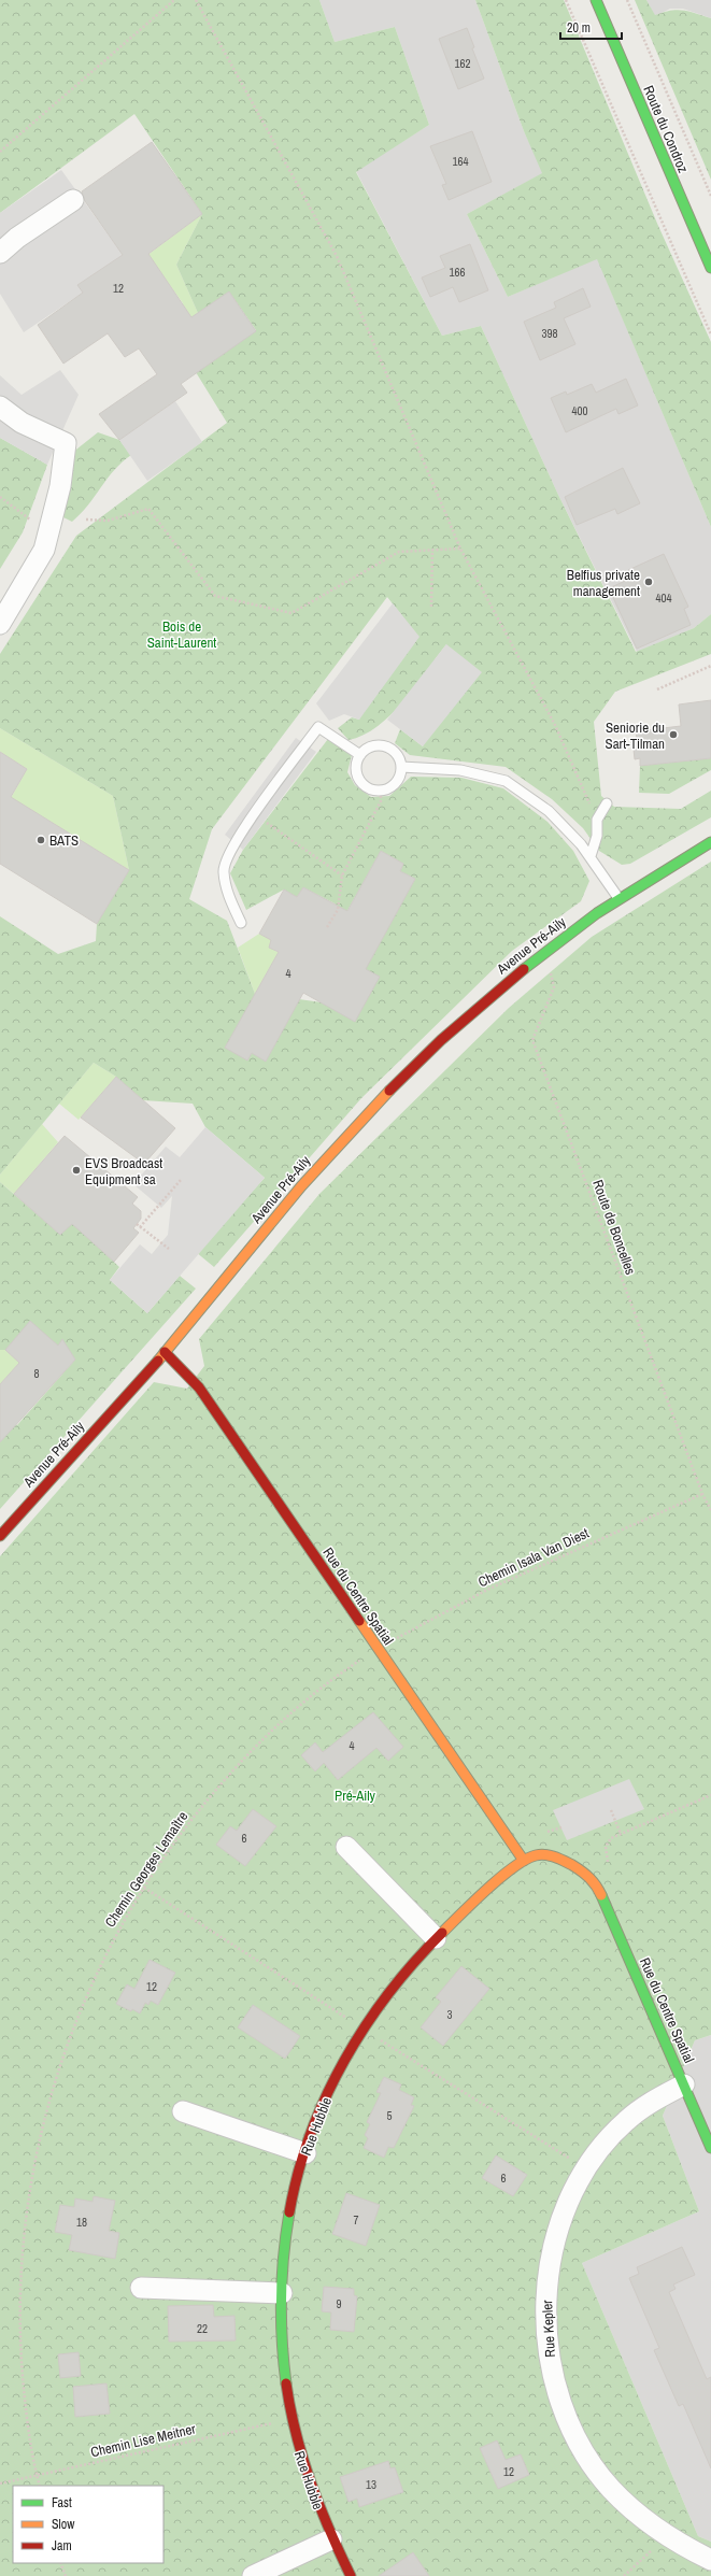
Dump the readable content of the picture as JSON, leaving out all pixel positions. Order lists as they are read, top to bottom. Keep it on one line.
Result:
{"streets":{"street":["Route du Condroz","Avenue Pré-Aily","Rue du Centre Spatial","Rue Hubble","Rue Kepler"],"path":["Route de Boncelles","Chemin Isala Van Diest","Chemin Georges Lemaître","Chemin Lise Meitner"]},"crossings":[["Avenue Pré-Aily","Route de Boncelles"],["Avenue Pré-Aily","Rue du Centre Spatial"],["Route de Boncelles","Chemin Isala Van Diest"],["Chemin Isala Van Diest","Rue du Centre Spatial"],["Chemin Isala Van Diest","Chemin Georges Lemaître"],["Rue du Centre Spatial","Chemin Georges Lemaître"],["Rue du Centre Spatial","Rue Hubble"],["Rue du Centre Spatial","Rue Kepler"],["Chemin Georges Lemaître","Chemin Lise Meitner"],["Rue Hubble","Chemin Lise Meitner"]],"parks":["Bois de Saint-Laurent","Pré-Aily"],"places":["Belfius private management","Seniorie du Sart-Tilman","BATS","EVS Broadcast Equipment sa"],"house_numbers":["162","164","166","12","398","400","404","4","8","4","6","12","3","5","6","7","18","9","22","12","13"],"legend":["Fast","Slow","Jam"],"scale_bar":"20 m"}
